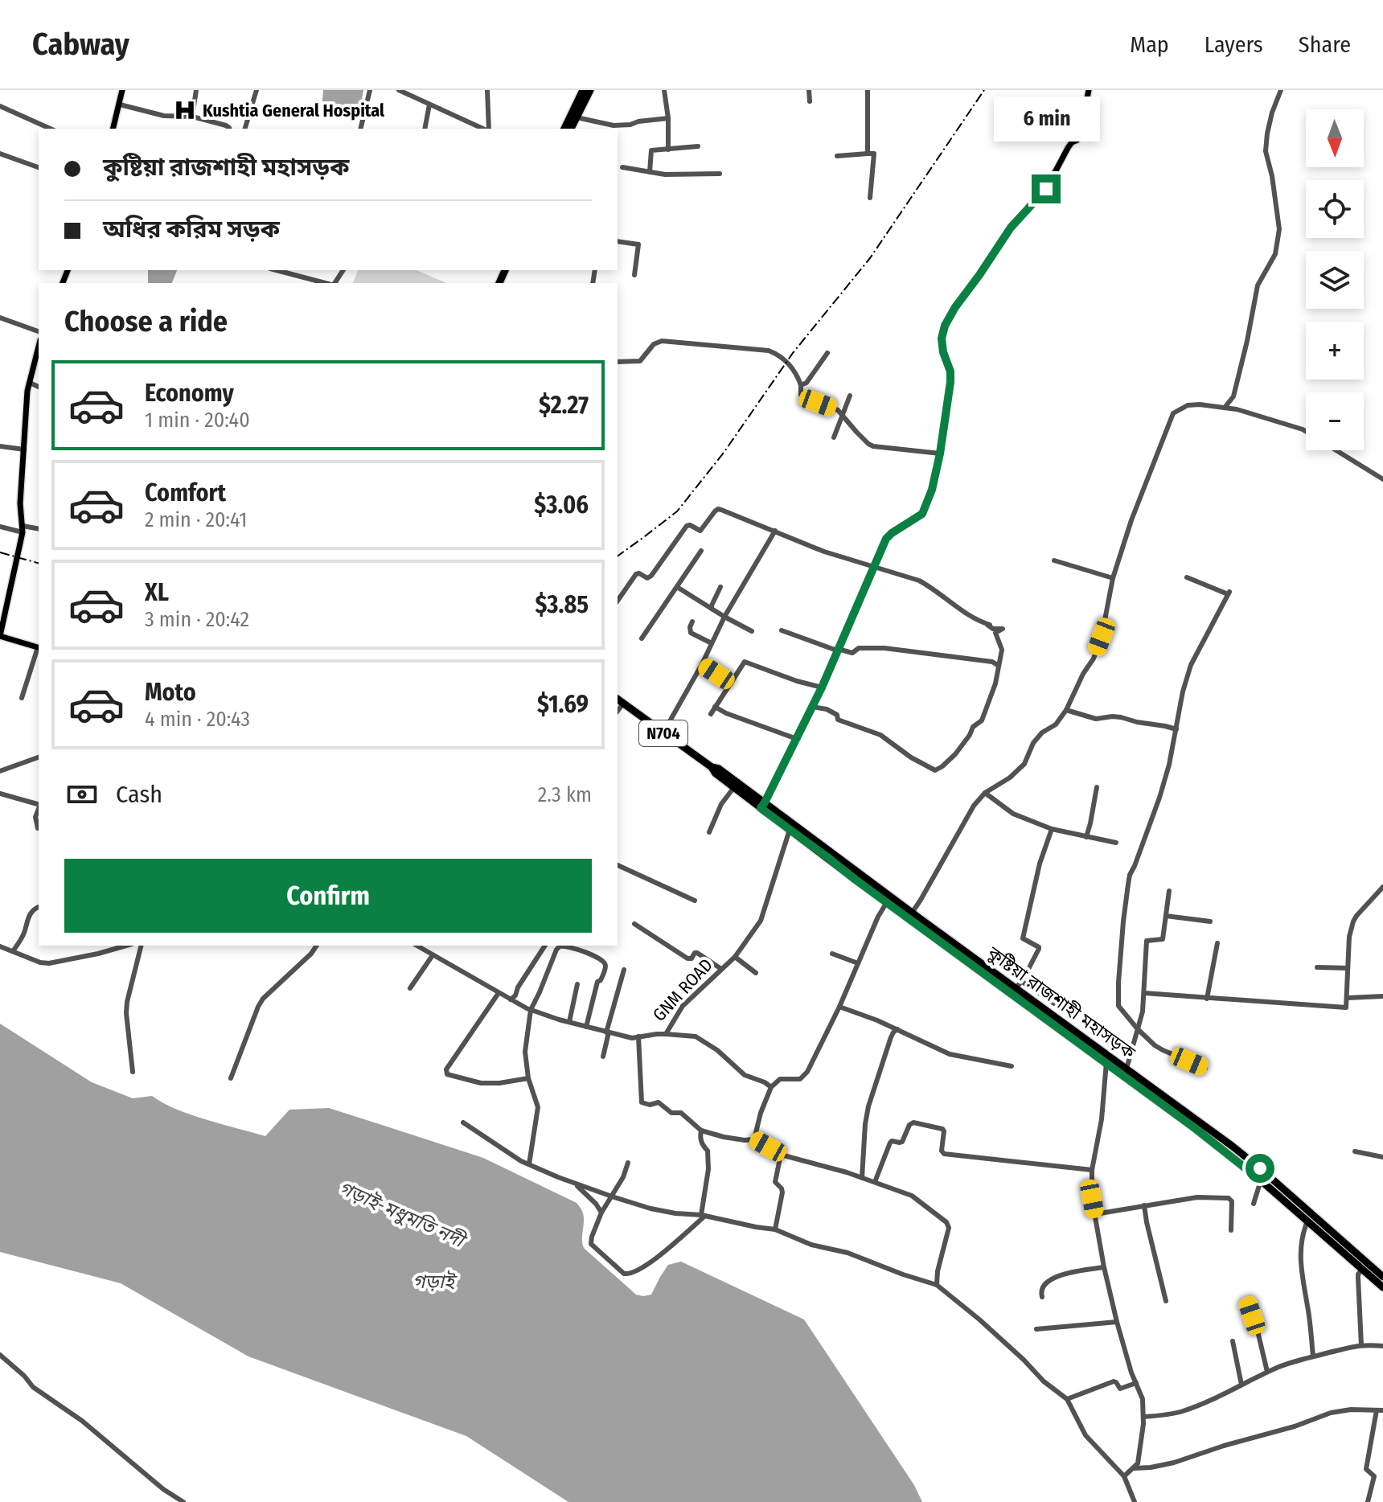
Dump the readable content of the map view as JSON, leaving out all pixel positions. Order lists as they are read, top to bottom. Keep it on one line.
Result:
{"streets":{"highway":["N704","কুষ্টিয়া রাজশাহী মহাসড়ক"],"street":["GNM ROAD"]},"crossings":[["GNM ROAD","কুষ্টিয়া রাজশাহী মহাসড়ক"]],"water":["গড়াই-মধুমতি নদী","গড়াই"],"places":{"hospital":["Kushtia General Hospital"]},"north":"bottom","page":{"header":"Cabway","nav":["Map","Layers","Share"],"bubble":"6 min","map_buttons":["+","−"],"banner":["কুষ্টিয়া রাজশাহী মহাসড়ক","অধির করিম সড়ক"],"heading":"Choose a ride","list":[{"name":"Economy","note":"1 min · 20:40","value":"$2.27"},{"name":"Comfort","note":"2 min · 20:41","value":"$3.06"},{"name":"XL","note":"3 min · 20:42","value":"$3.85"},{"name":"Moto","note":"4 min · 20:43","value":"$1.69"}],"pay":["Cash","2.3 km"],"buttons":"Confirm"}}
